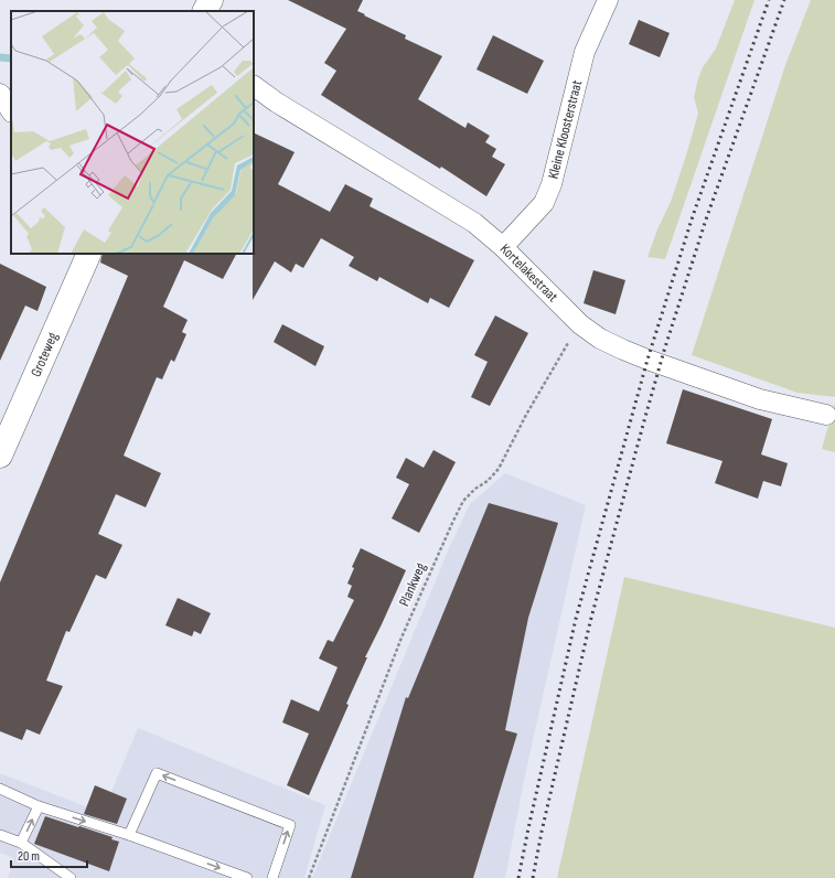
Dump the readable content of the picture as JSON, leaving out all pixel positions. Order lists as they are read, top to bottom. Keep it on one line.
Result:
{"streets":{"main road":["Groteweg"],"street":["Kleine Kloosterstraat","Kortelakestraat"],"path":["Plankweg"]},"crossings":[["Kleine Kloosterstraat","Kortelakestraat"],["Kortelakestraat","Plankweg"]],"scale_bar":"20 m"}
